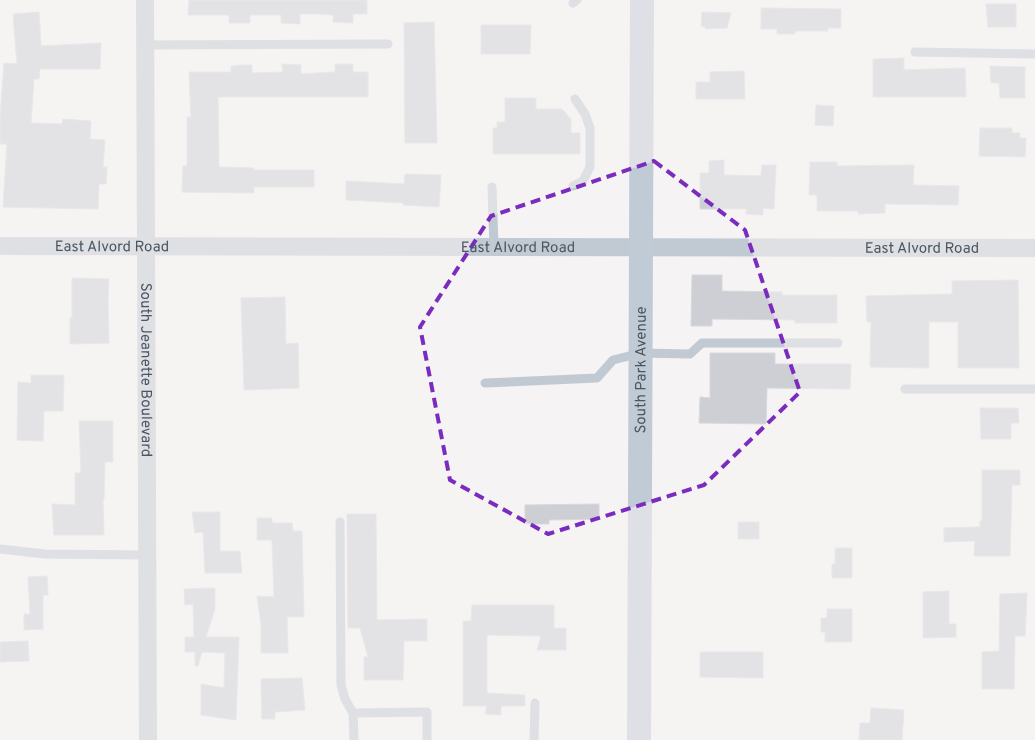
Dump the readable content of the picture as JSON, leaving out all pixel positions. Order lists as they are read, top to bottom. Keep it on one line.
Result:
{"streets":{"main road":["South Park Avenue"],"street":["East Alvord Road","South Jeanette Boulevard"]},"crossings":[["East Alvord Road","South Jeanette Boulevard"],["East Alvord Road","South Park Avenue"]]}
